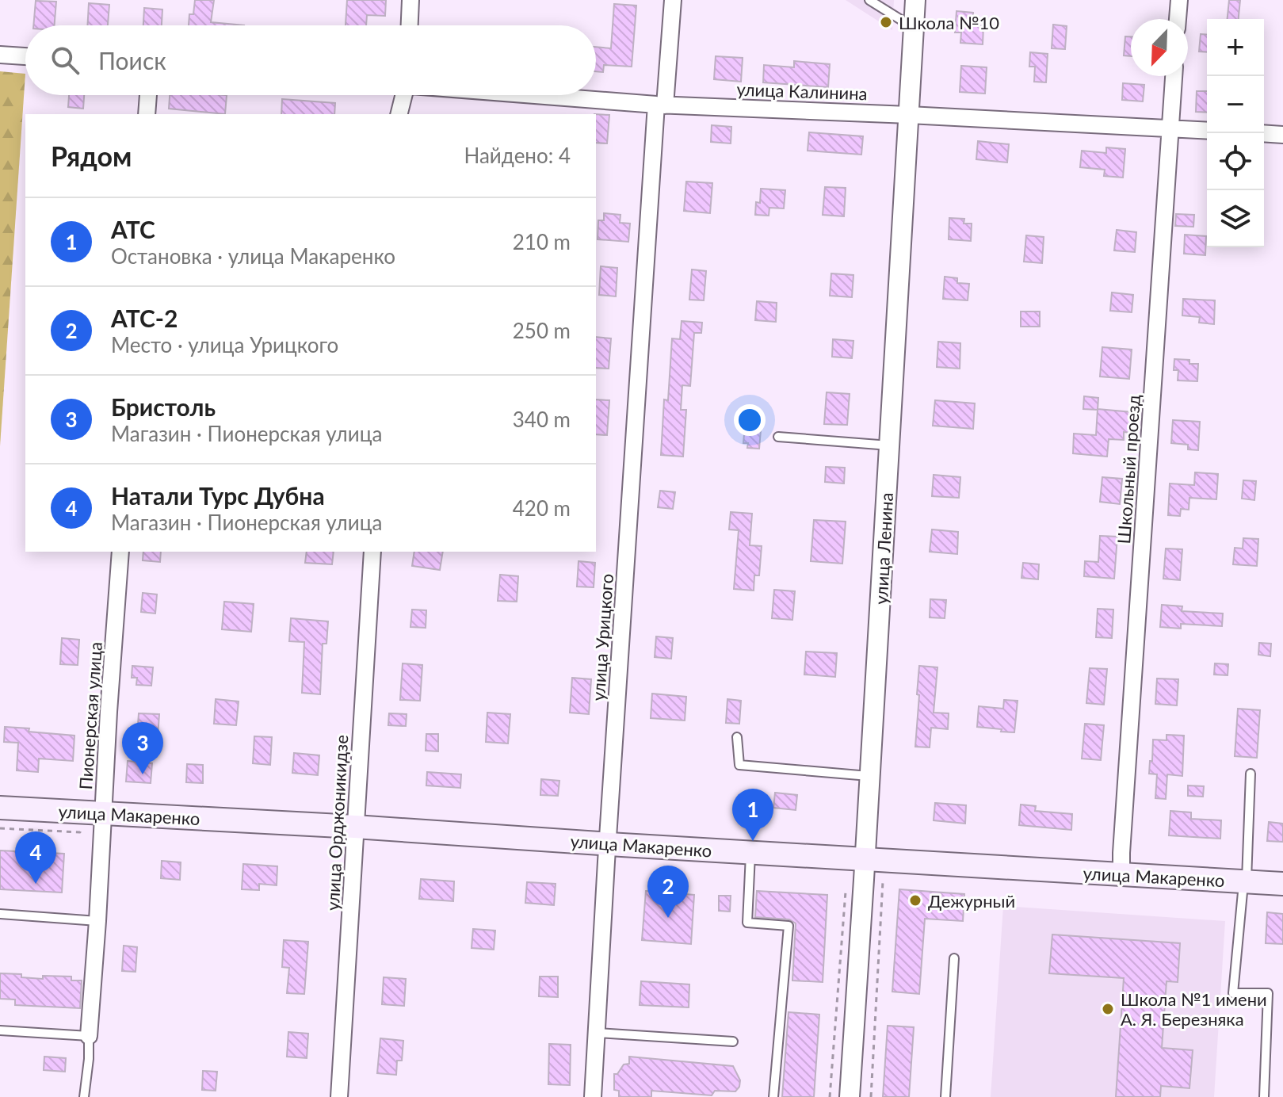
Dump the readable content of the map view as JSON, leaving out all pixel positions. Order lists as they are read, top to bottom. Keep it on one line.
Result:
{"streets":{"main road":["улица Макаренко"],"street":["улица Калинина","Школьный проезд","улица Ленина","улица Урицкого","Пионерская улица","улица Орджоникидзе"]},"crossings":[["улица Калинина","Школьный проезд"],["улица Калинина","улица Ленина"],["улица Калинина","улица Урицкого"],["Школьный проезд","улица Макаренко"],["улица Ленина","улица Макаренко"],["улица Урицкого","улица Макаренко"],["Пионерская улица","улица Макаренко"],["улица Макаренко","улица Орджоникидзе"]],"places":["Школа №10","Дежурный","Школа №1 имени А. Я. Березняка"],"north":"bottom left","page":{"map_buttons":["+","−"],"search":"Поиск","heading":["Рядом","Найдено: 4"],"list":[{"mark":"1","name":"АТС","note":"Остановка · улица Макаренко","value":"210 m"},{"mark":"2","name":"АТС-2","note":"Место · улица Урицкого","value":"250 m"},{"mark":"3","name":"Бристоль","note":"Магазин · Пионерская улица","value":"340 m"},{"mark":"4","name":"Натали Турс Дубна","note":"Магазин · Пионерская улица","value":"420 m"}],"pins":["3","1","4","2"]}}
